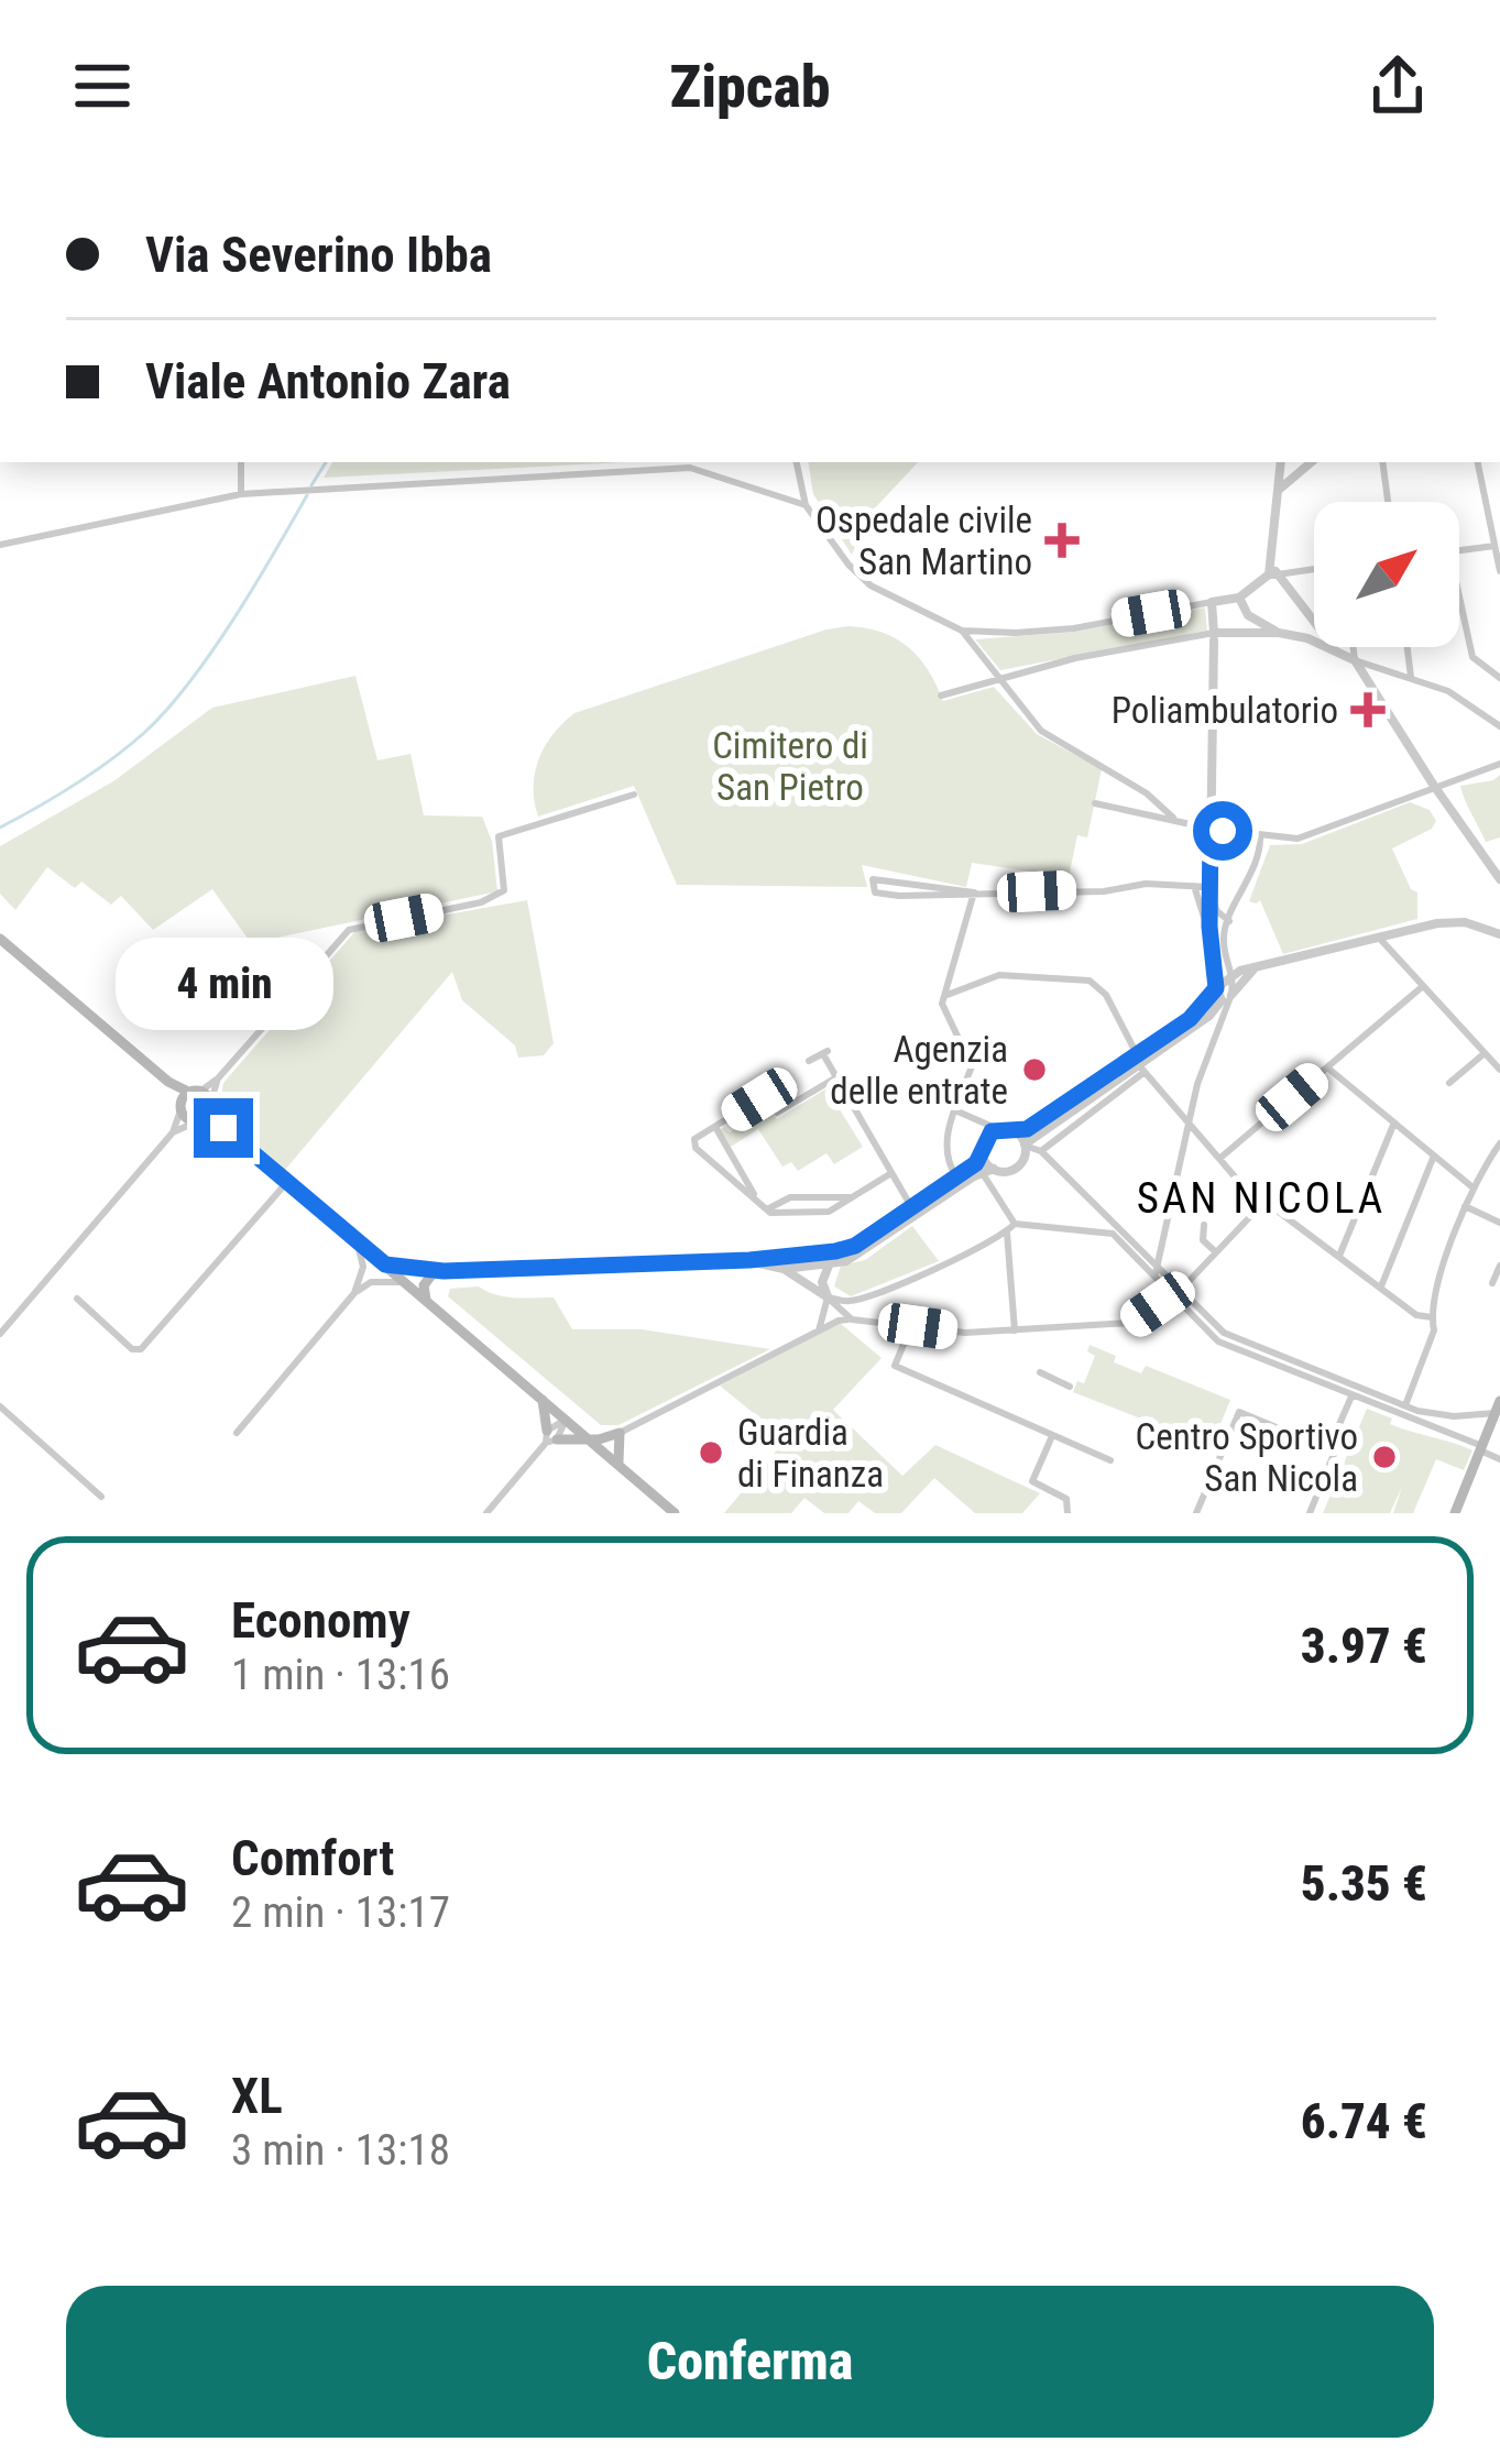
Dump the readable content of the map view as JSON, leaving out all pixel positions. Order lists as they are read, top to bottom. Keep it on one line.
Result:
{"districts":["SAN NICOLA"],"parks":["Cimitero di San Pietro"],"places":{"health":["Ospedale civile San Martino","Poliambulatorio"],"other":["Agenzia delle entrate","Guardia di Finanza","Centro Sportivo San Nicola"]},"north":"top right","page":{"header":"Zipcab","banner":["Via Severino Ibba","Viale Antonio Zara"],"bubble":"4 min","list":[{"name":"Economy","note":"1 min · 13:16","value":"3.97 €"},{"name":"Comfort","note":"2 min · 13:17","value":"5.35 €"},{"name":"XL","note":"3 min · 13:18","value":"6.74 €"}],"buttons":"Conferma"}}
